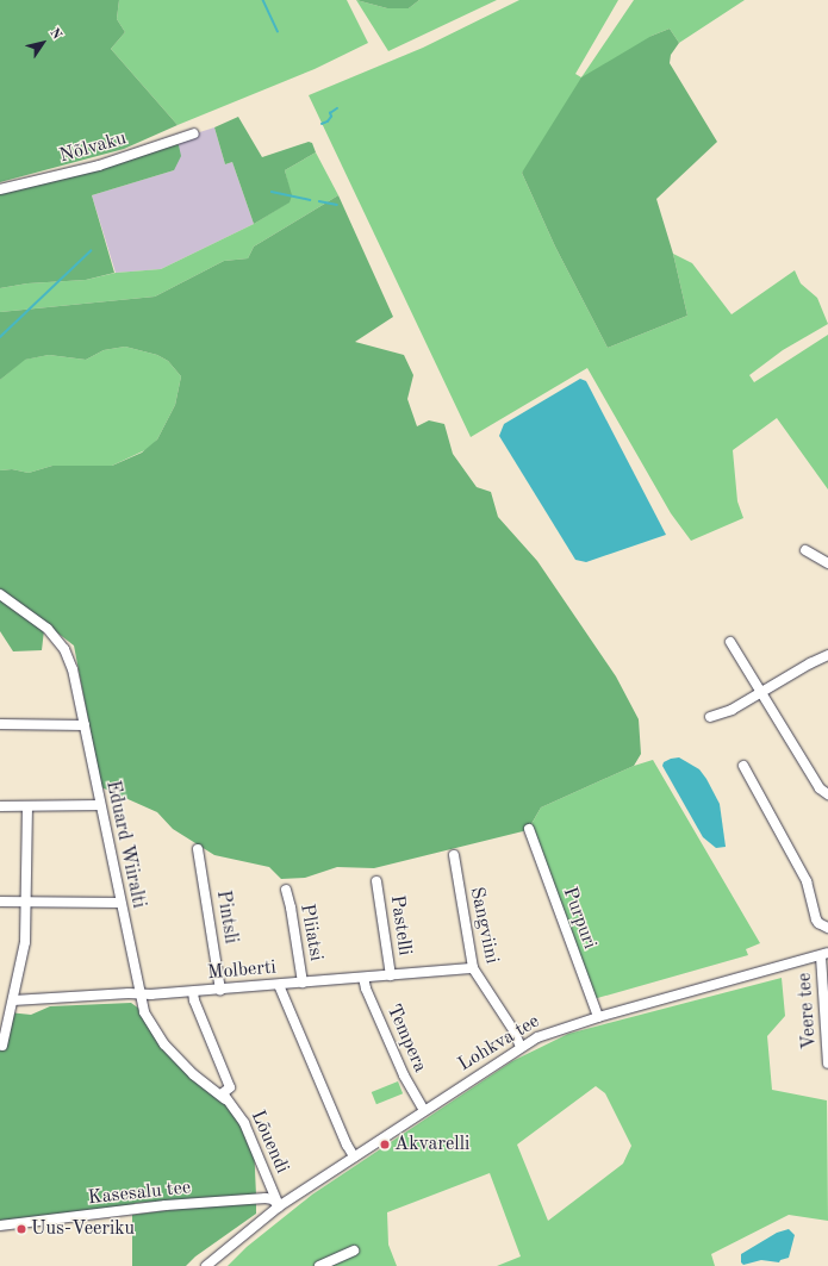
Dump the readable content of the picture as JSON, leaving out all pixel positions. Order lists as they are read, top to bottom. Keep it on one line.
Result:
{"streets":{"street":["Nõlvaku","Eduard Wiiralti","Pintsli","Purpuri","Pastelli","Sangviini","Pliiatsi","Molberti","Veere tee","Tempera","Lohkva tee","Lõuendi","Kasesalu tee"]},"crossings":[["Eduard Wiiralti","Molberti"],["Eduard Wiiralti","Lõuendi"],["Pintsli","Molberti"],["Purpuri","Lohkva tee"],["Pastelli","Molberti"],["Sangviini","Molberti"],["Sangviini","Lohkva tee"],["Pliiatsi","Molberti"],["Molberti","Tempera"],["Molberti","Lõuendi"],["Veere tee","Lohkva tee"],["Tempera","Lohkva tee"],["Lohkva tee","Lõuendi"],["Lohkva tee","Kasesalu tee"],["Lõuendi","Kasesalu tee"]],"places":["Akvarelli","Uus-Veeriku"],"north":"top right"}
